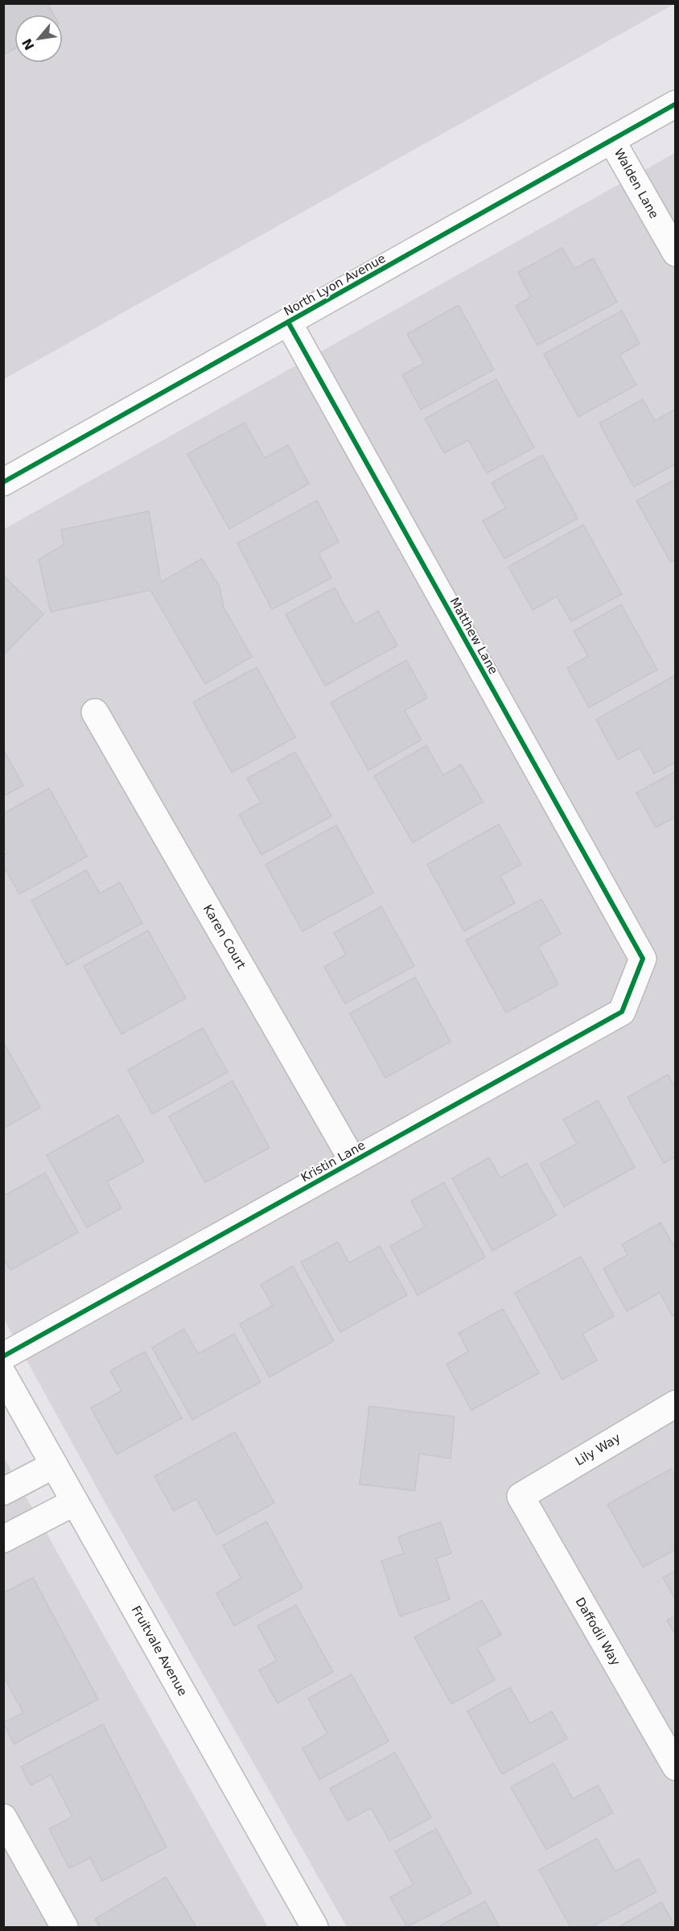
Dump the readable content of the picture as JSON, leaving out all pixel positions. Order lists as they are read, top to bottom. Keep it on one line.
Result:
{"streets":{"street":["Walden Lane","North Lyon Avenue","Matthew Lane","Karen Court","Kristin Lane","Lily Way","Daffodil Way","Fruitvale Avenue"]},"crossings":[["Walden Lane","North Lyon Avenue"],["North Lyon Avenue","Matthew Lane"],["Matthew Lane","Kristin Lane"],["Karen Court","Kristin Lane"],["Lily Way","Daffodil Way"]],"north":"bottom left"}
